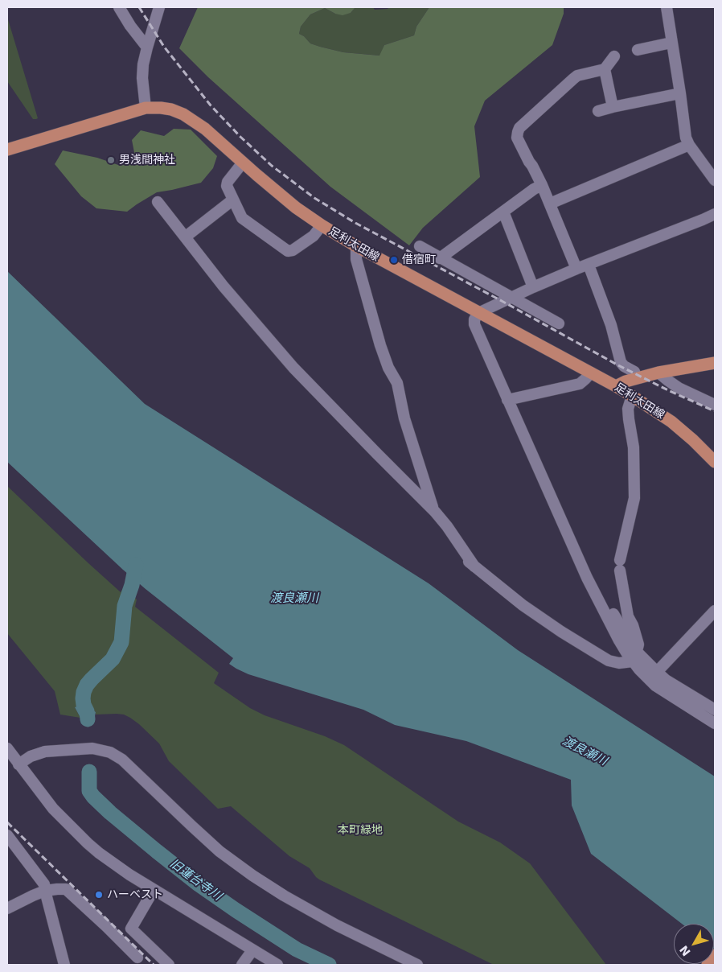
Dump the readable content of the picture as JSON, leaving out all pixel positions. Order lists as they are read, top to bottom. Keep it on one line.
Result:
{"streets":{"main road":["足利太田線"]},"water":["渡良瀬川","旧蓮台寺川"],"parks":["本町緑地"],"places":["男浅間神社","借宿町","ハーベスト"],"north":"bottom left"}
